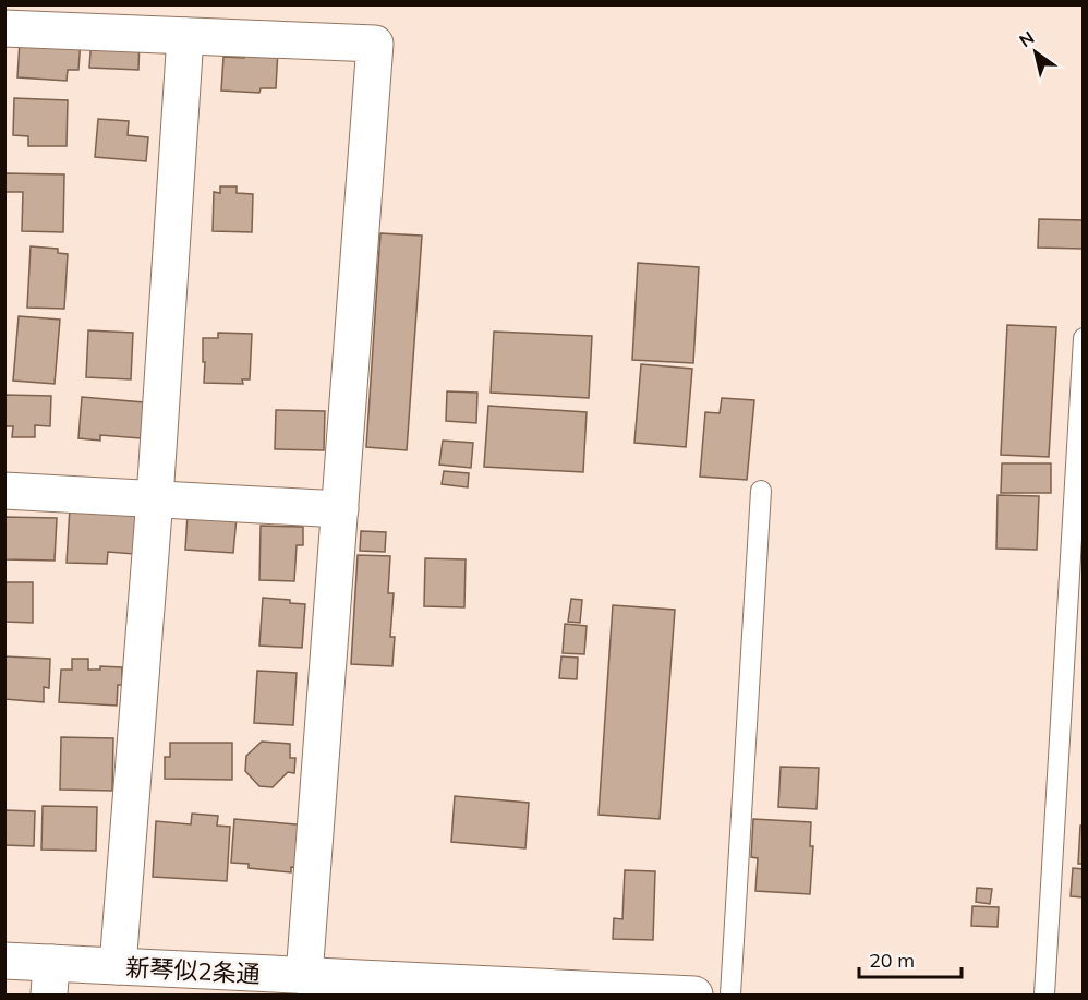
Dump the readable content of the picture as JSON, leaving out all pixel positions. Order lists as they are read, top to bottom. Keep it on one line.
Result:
{"streets":{"street":["新琴似2条通"]},"scale_bar":"20 m","north":"top left"}
